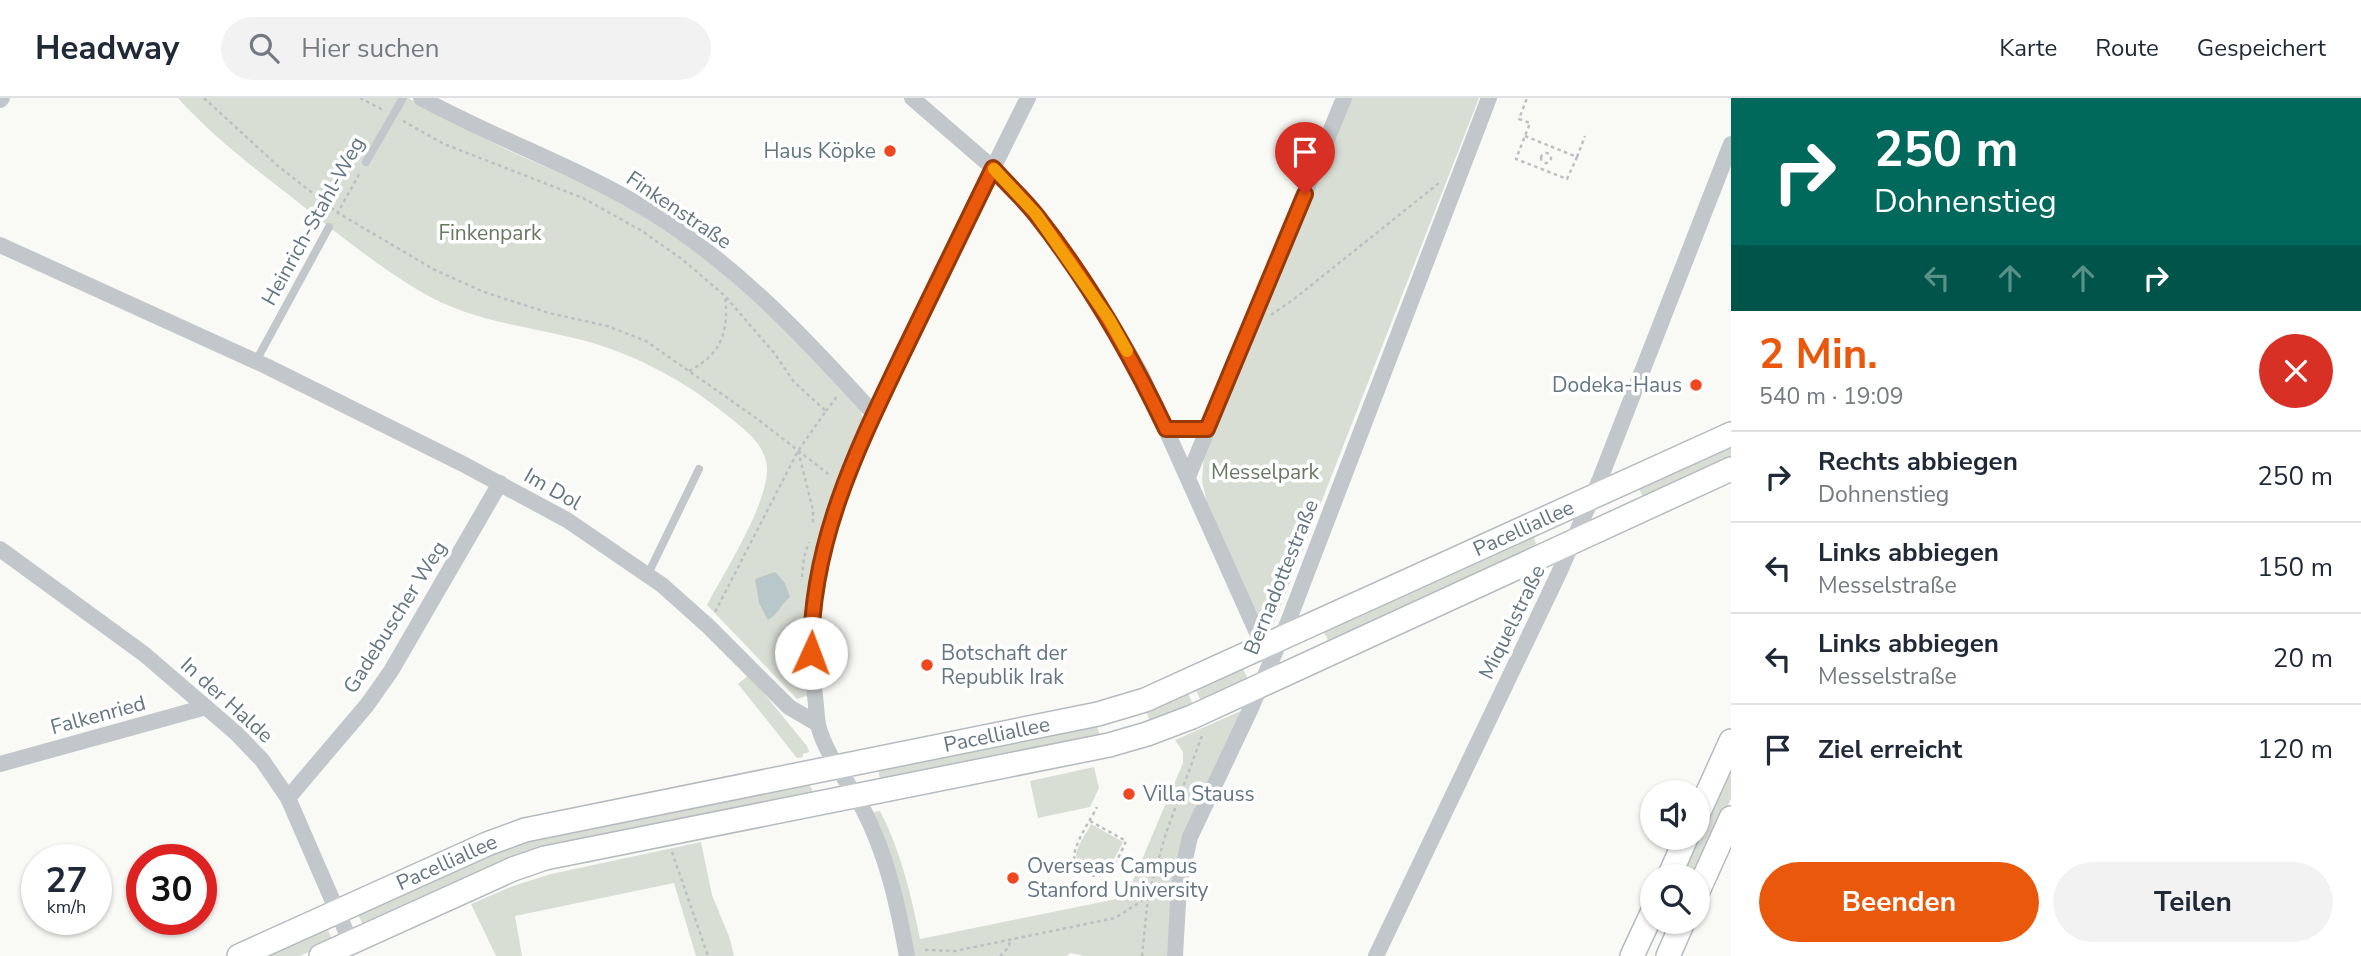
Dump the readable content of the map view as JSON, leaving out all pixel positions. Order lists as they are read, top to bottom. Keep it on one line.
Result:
{"streets":{"street":["Finkenstraße","Im Dol","Pacelliallee","Bernadottestraße","Gadebuscher Weg","Miquelstraße","In der Halde","Falkenried"],"lane":["Heinrich-Stahl-Weg"]},"crossings":[["Heinrich-Stahl-Weg","Im Dol"],["Im Dol","Gadebuscher Weg"],["Pacelliallee","Bernadottestraße"],["Pacelliallee","Miquelstraße"],["Pacelliallee","In der Halde"],["Gadebuscher Weg","In der Halde"],["In der Halde","Falkenried"]],"parks":["Finkenpark","Messelpark"],"places":["Haus Köpke","Dodeka-Haus","Botschaft der Republik Irak","Villa Stauss","Overseas Campus Stanford University"],"page":{"header":"Headway","search":"Hier suchen","nav":["Karte","Route","Gespeichert"],"turn":["250 m","Dohnenstieg"],"heading":["2 Min.","540 m · 19:09"],"list":[{"name":"Rechts abbiegen","note":"Dohnenstieg","value":"250 m"},{"name":"Links abbiegen","note":"Messelstraße","value":"150 m"},{"name":"Links abbiegen","note":"Messelstraße","value":"20 m"},{"name":"Ziel erreicht","value":"120 m"}],"speed":"27 km/h","limit":"30","buttons":["Beenden","Teilen"]}}
